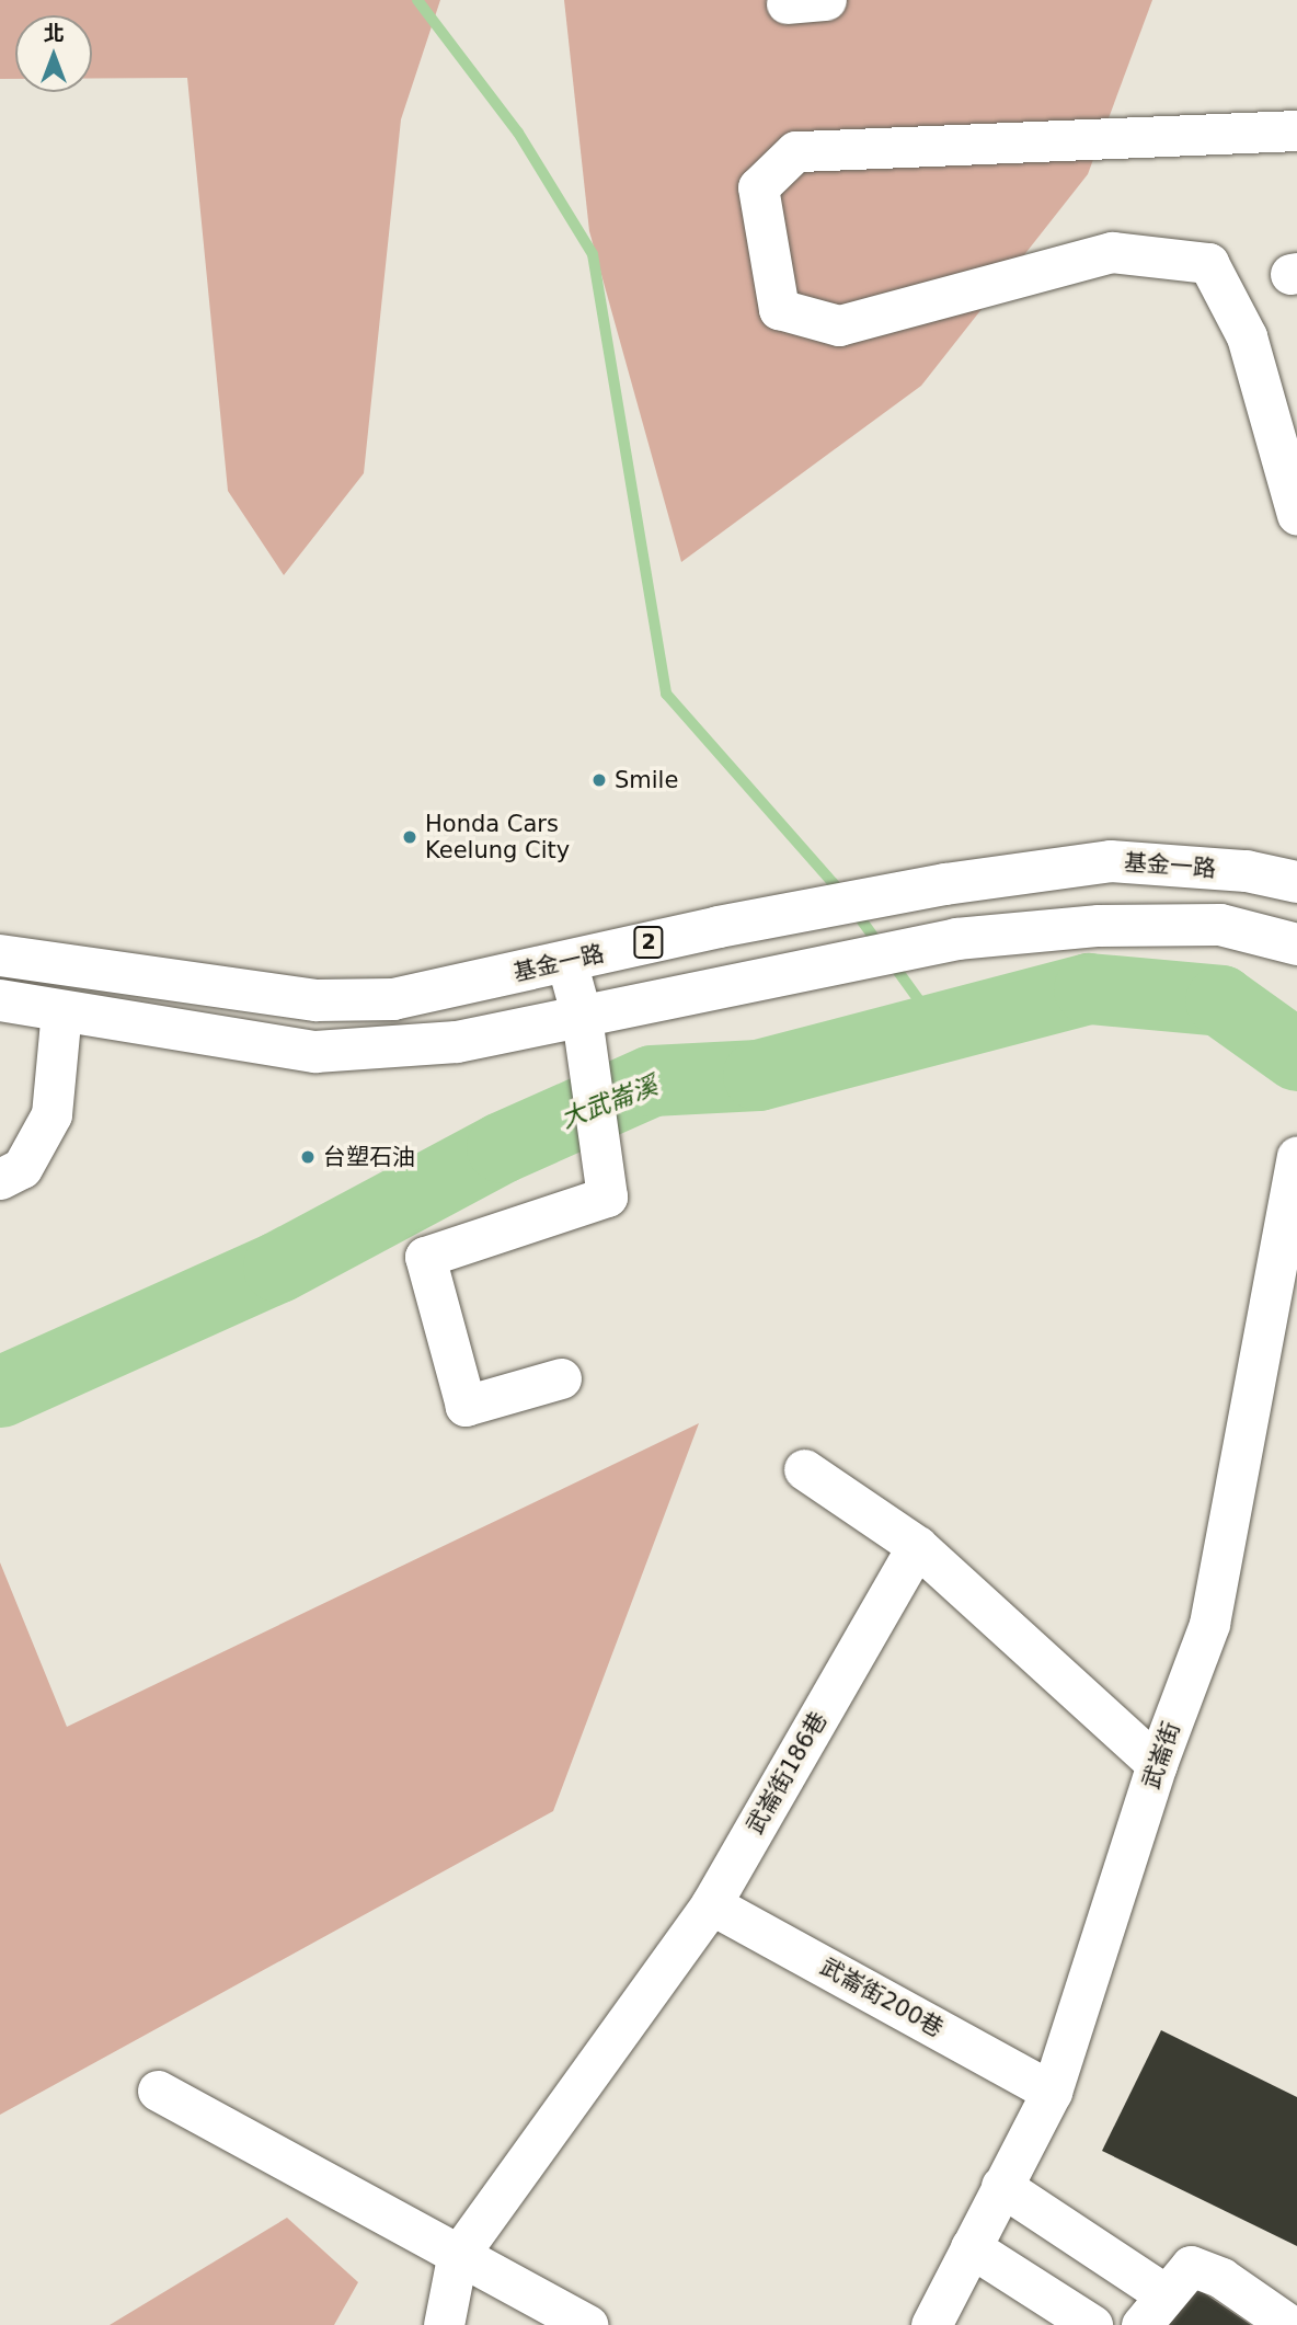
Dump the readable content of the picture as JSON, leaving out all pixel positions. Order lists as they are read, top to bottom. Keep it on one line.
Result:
{"streets":{"main road":["基金一路","2"],"street":["武崙街","武崙街186巷","武崙街200巷"]},"crossings":[["武崙街","武崙街200巷"],["武崙街186巷","武崙街200巷"]],"water":["大武崙溪"],"places":["Smile","Honda Cars Keelung City","台塑石油"],"north":"top"}
